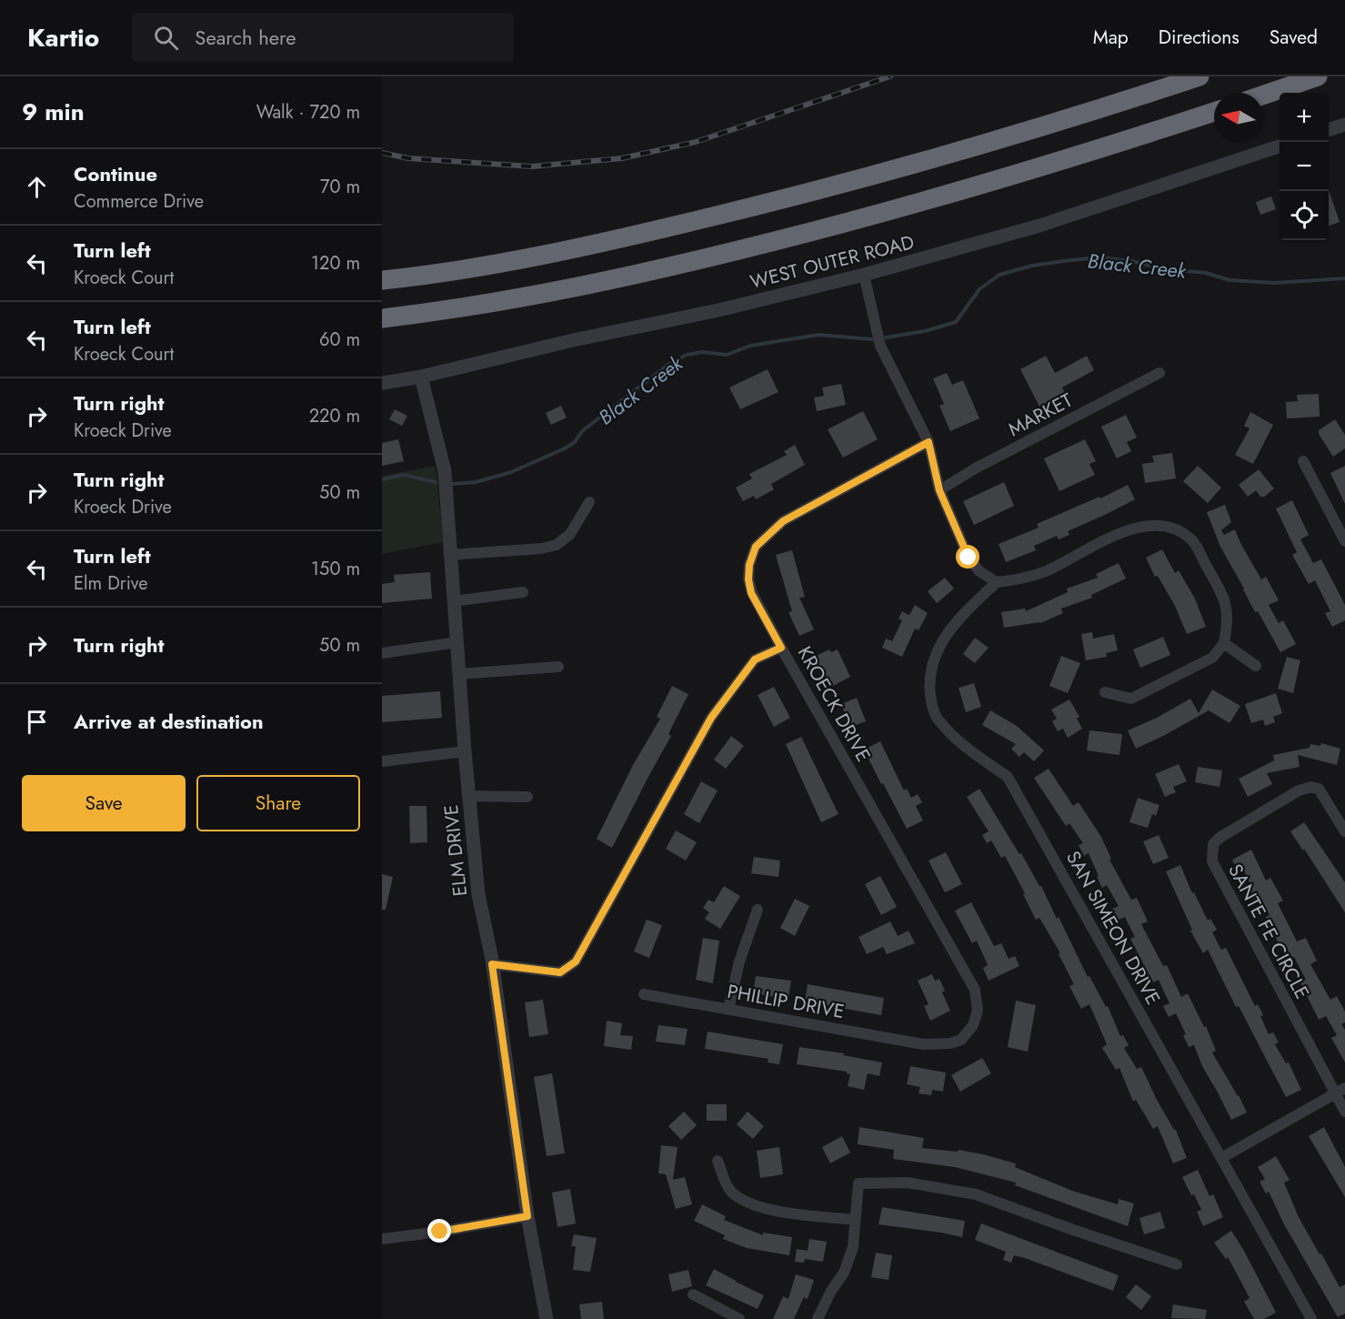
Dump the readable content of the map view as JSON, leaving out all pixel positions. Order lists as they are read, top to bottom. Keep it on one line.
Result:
{"streets":{"street":["WEST OUTER ROAD","MARKET","KROECK DRIVE","ELM DRIVE","SAN SIMEON DRIVE","SANTE FE CIRCLE","PHILLIP DRIVE"]},"crossings":[["WEST OUTER ROAD","ELM DRIVE"],["KROECK DRIVE","ELM DRIVE"],["KROECK DRIVE","PHILLIP DRIVE"]],"water":["Black Creek"],"north":"left","page":{"header":"Kartio","search":"Search here","nav":["Map","Directions","Saved"],"heading":["9 min","Walk · 720 m"],"map_buttons":["+","−"],"list":[["Continue","Commerce Drive","70 m"],["Turn left","Kroeck Court","120 m"],["Turn left","Kroeck Court","60 m"],["Turn right","Kroeck Drive","220 m"],["Turn right","Kroeck Drive","50 m"],["Turn left","Elm Drive","150 m"],["Turn right","50 m"],"Arrive at destination"],"buttons":["Save","Share"]}}
